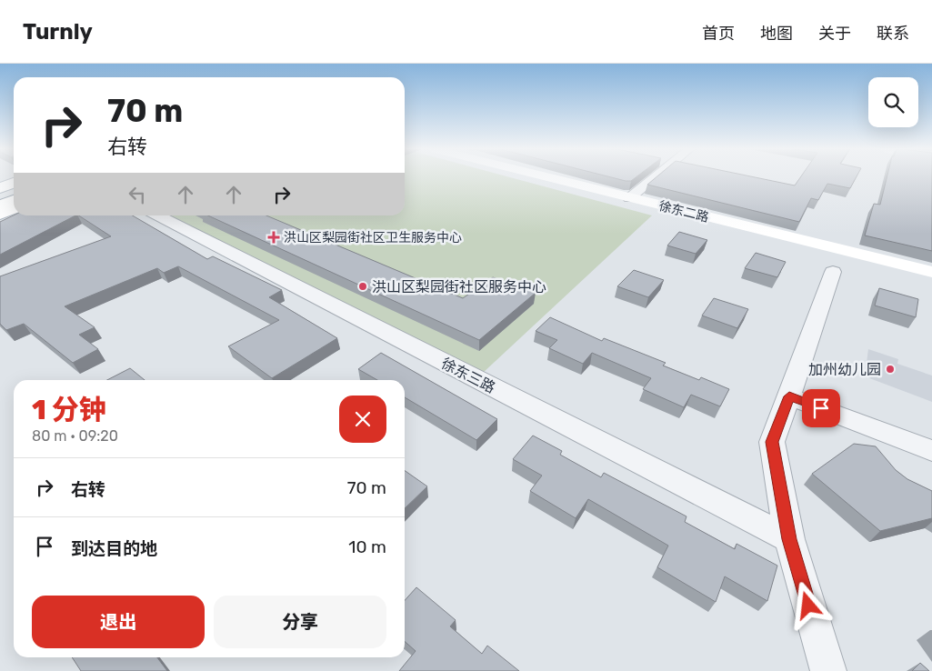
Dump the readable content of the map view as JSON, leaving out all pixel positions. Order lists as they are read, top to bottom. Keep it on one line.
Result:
{"streets":{"main road":["徐东二路"],"street":["徐东三路"]},"places":{"health":["洪山区梨园街社区卫生服务中心"],"other":["洪山区梨园街社区服务中心","加州幼儿园"]},"page":{"header":"Turnly","nav":["首页","地图","关于","联系"],"turn":["70 m","右转"],"heading":["1 分钟","80 m · 09:20"],"list":[{"name":"右转","value":"70 m"},{"name":"到达目的地","value":"10 m"}],"buttons":["退出","分享"]}}
